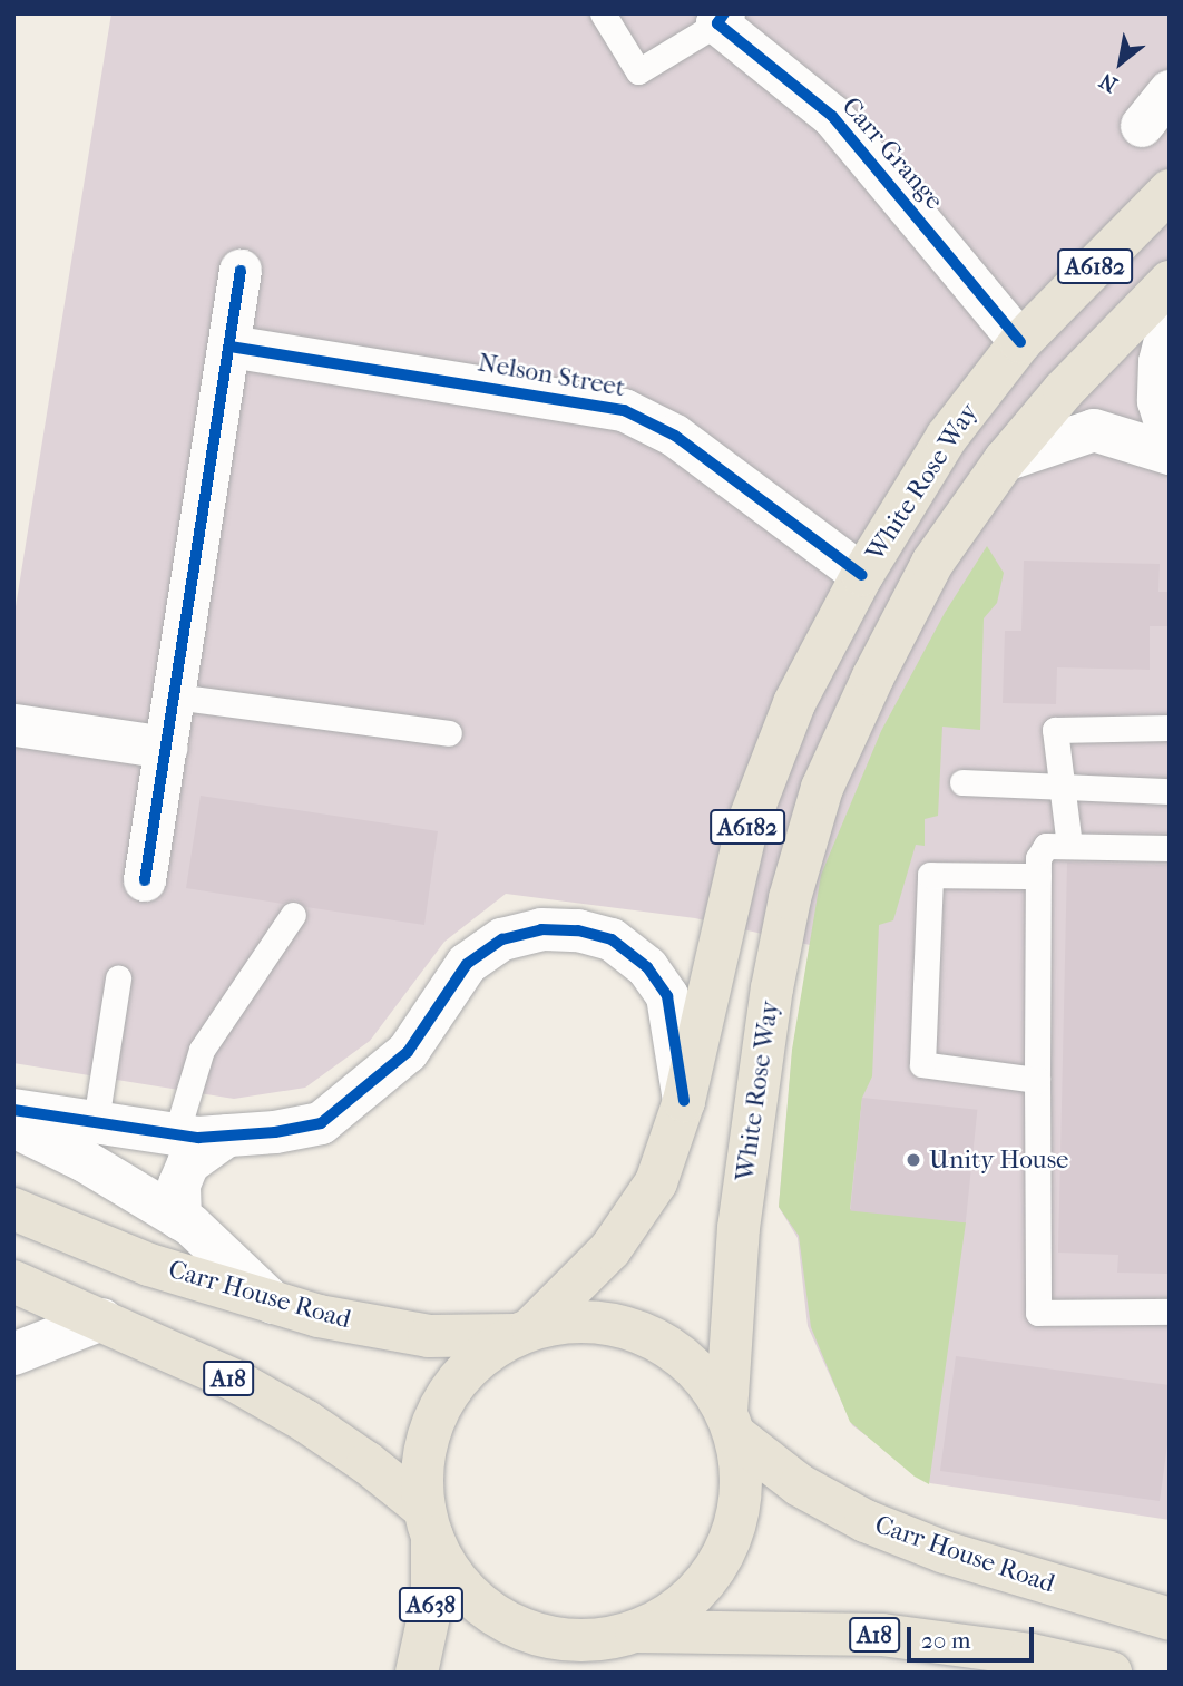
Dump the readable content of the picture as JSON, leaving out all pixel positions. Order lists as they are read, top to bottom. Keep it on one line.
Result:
{"streets":{"highway":["A6182","White Rose Way","Carr House Road","A18","A638"],"street":["Carr Grange","Nelson Street"]},"crossings":[["Carr Grange","White Rose Way"],["Nelson Street","White Rose Way"],["White Rose Way","Carr House Road"],["White Rose Way","A18"],["A18","A638"]],"places":["Unity House"],"scale_bar":"20 m","north":"bottom left"}
